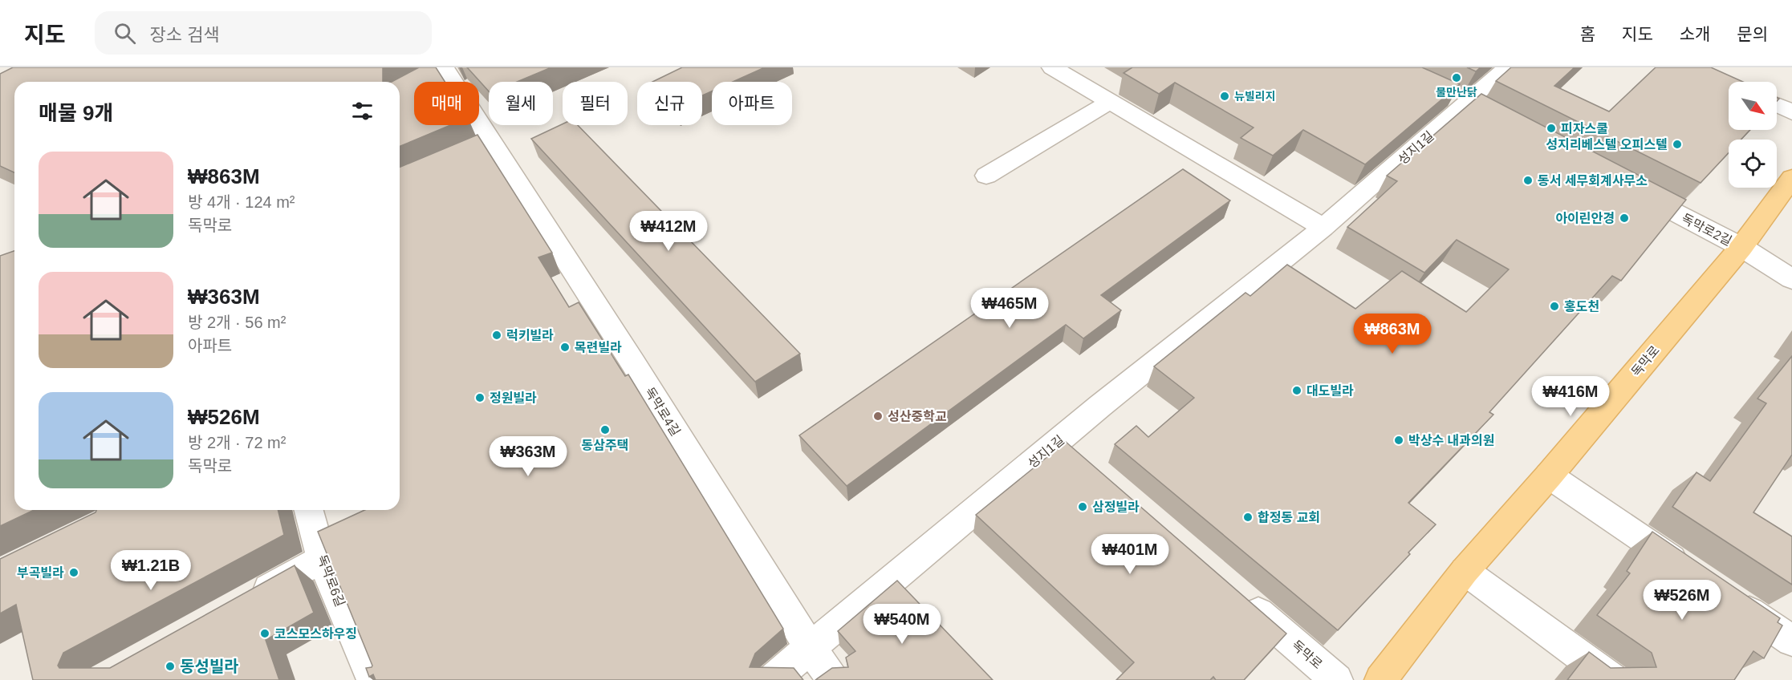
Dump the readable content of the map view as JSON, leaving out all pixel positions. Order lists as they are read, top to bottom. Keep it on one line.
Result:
{"streets":{"main road":["독막로"],"lane":["성지1길","독막로2길","독막로4길","독막로6길"]},"crossings":[["성지1길","독막로4길"],["독막로2길","독막로"]],"places":["물만난닭","뉴빌리지","피자스쿨","성지리베스텔 오피스텔","동서 세무회계사무소","아이린안경","홍도천","럭키빌라","목련빌라","대도빌라","정원빌라","성산중학교","동삼주택","박상수 내과의원","삼정빌라","합정동 교회","부곡빌라","코스모스하우징","동성빌라"],"north":"bottom right","page":{"header":"지도","search":"장소 검색","nav":["홈","지도","소개","문의"],"chip":["매매","월세","필터","신규","아파트"],"heading":"매물 9개","list":[{"name":"₩863M","note":"방 4개 · 124 m² · 독막로"},{"name":"₩363M","note":"방 2개 · 56 m² · 아파트"},{"name":"₩526M","note":"방 2개 · 72 m² · 독막로"}],"price":["₩412M","₩465M","₩863M","₩416M","₩363M","₩401M","₩1.21B","₩526M","₩540M"]}}
